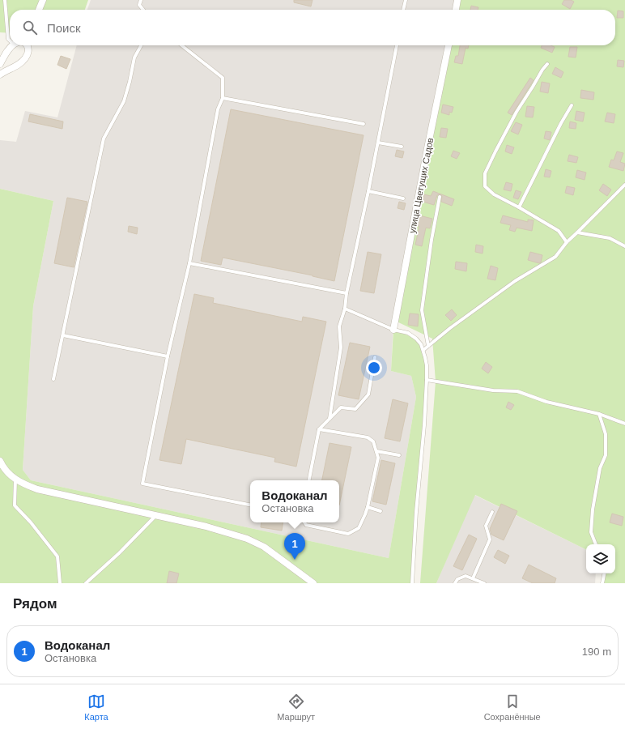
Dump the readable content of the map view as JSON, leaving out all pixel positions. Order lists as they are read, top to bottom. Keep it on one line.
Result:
{"streets":{"street":["улица Цветущих Садов"]},"page":{"search":"Поиск","popup":["Водоканал","Остановка"],"pins":"1","heading":"Рядом","list":[{"mark":"1","name":"Водоканал","note":"Остановка","value":"190 m"}],"nav":["Карта","Маршрут","Сохранённые"]}}
